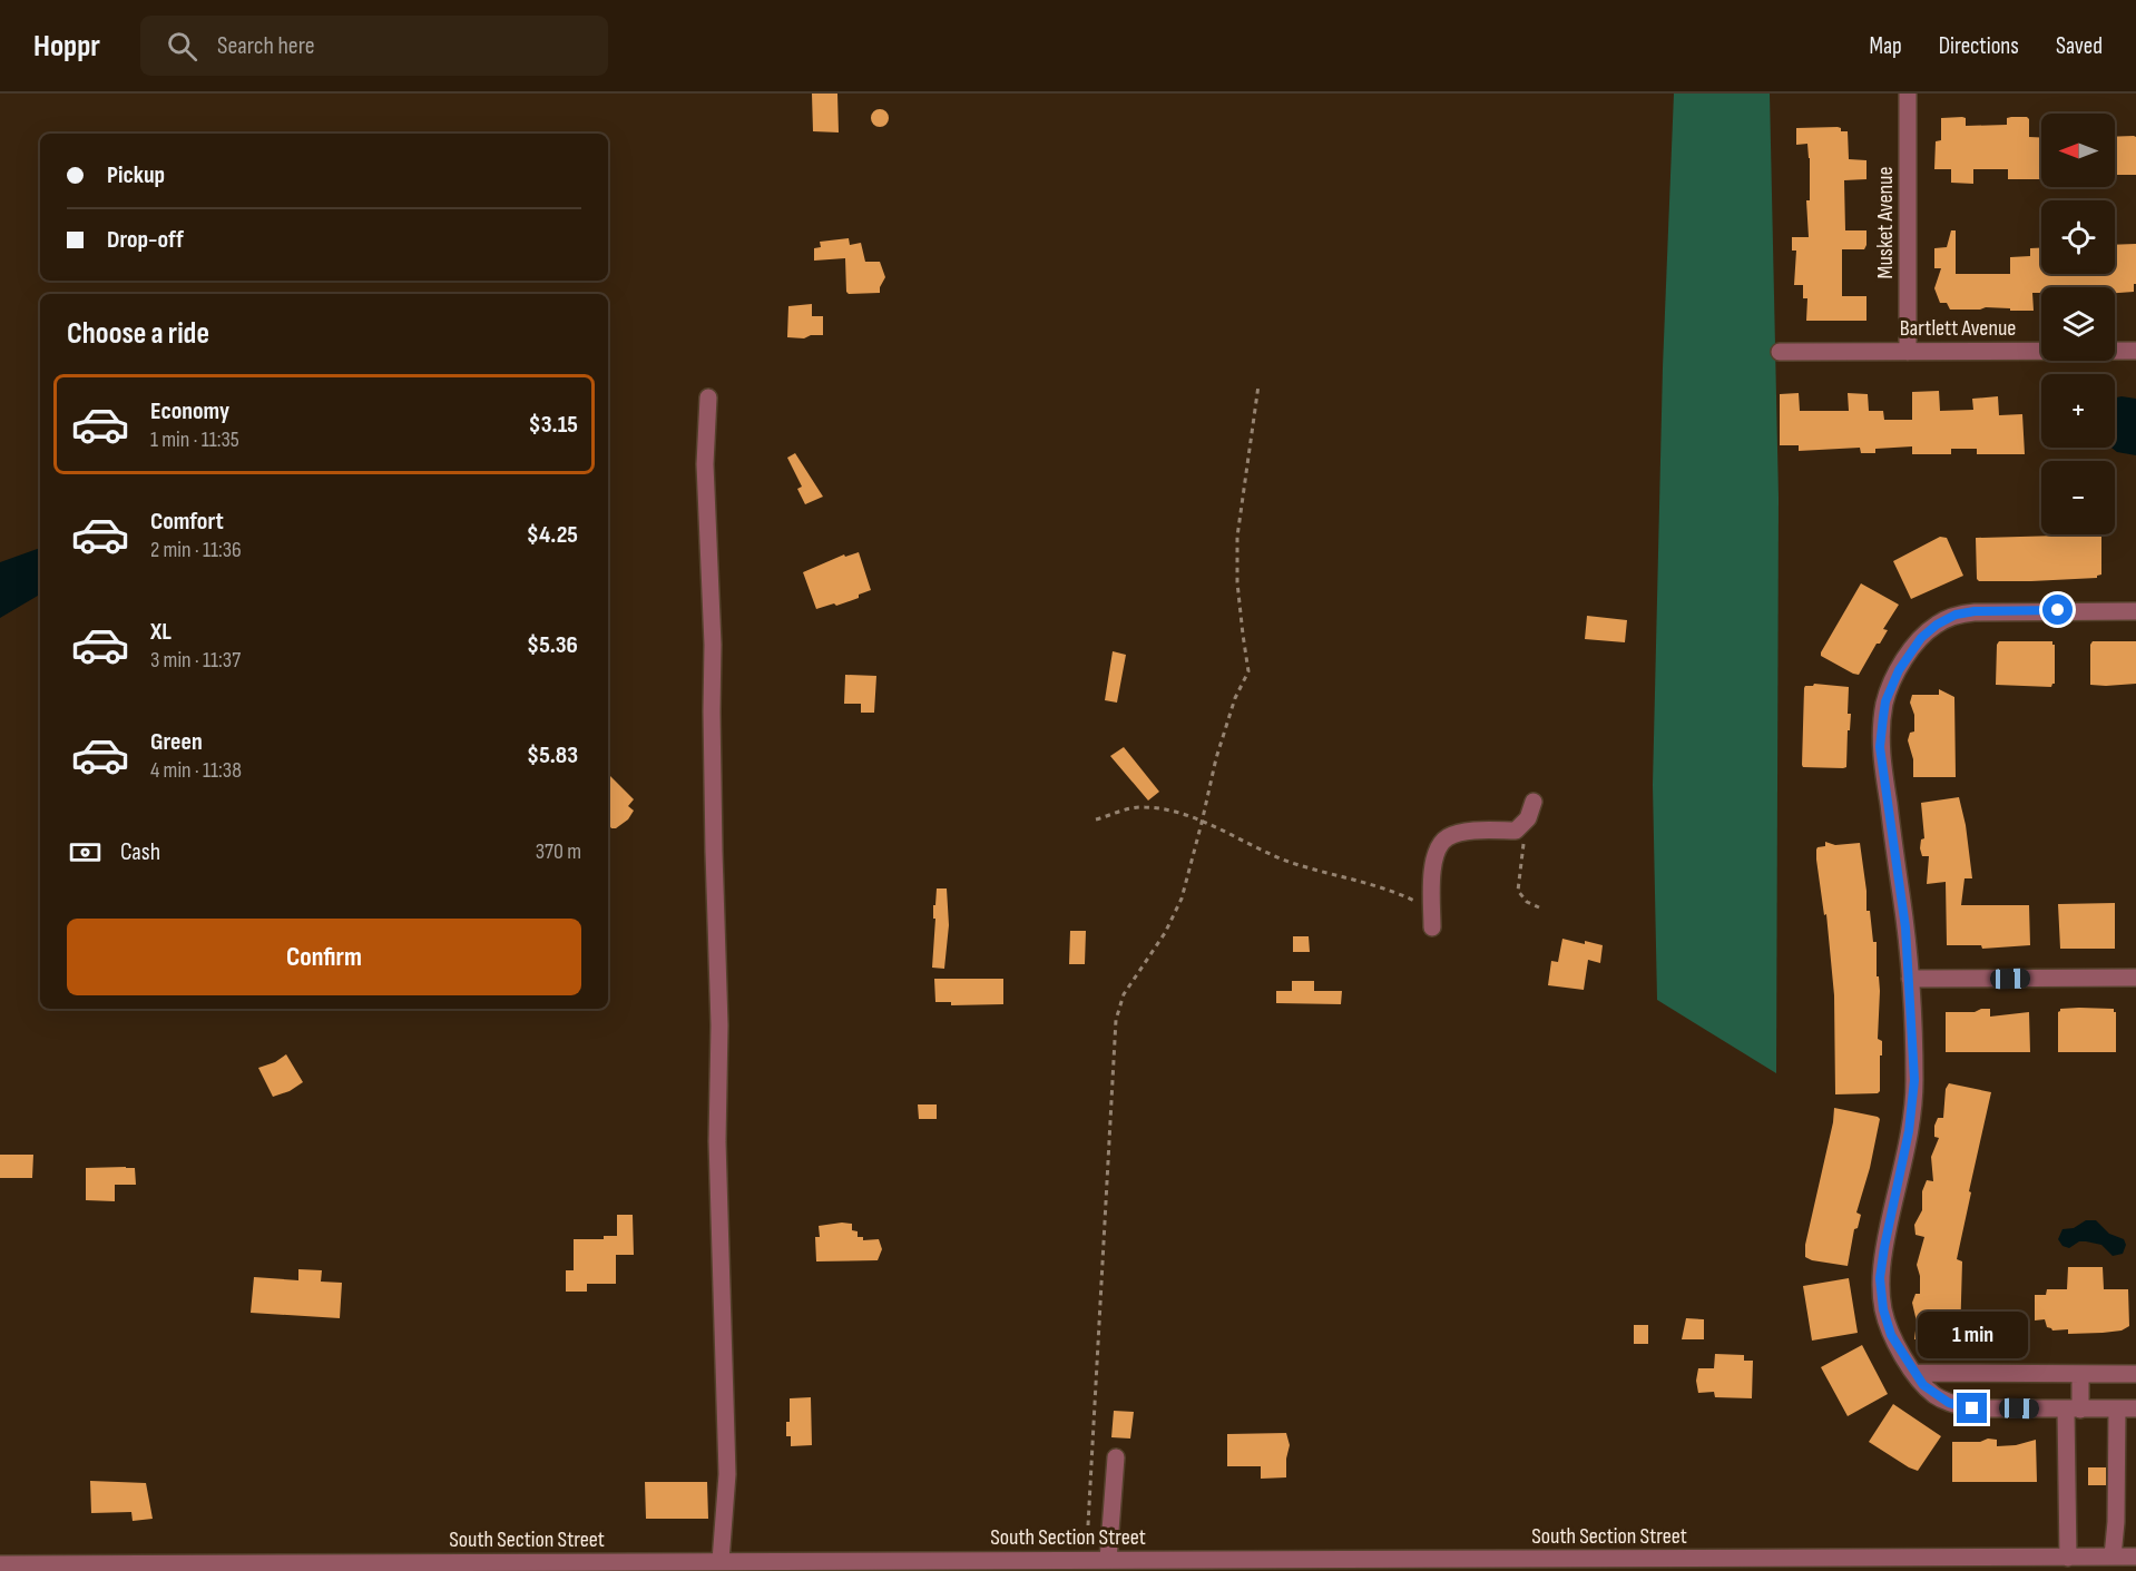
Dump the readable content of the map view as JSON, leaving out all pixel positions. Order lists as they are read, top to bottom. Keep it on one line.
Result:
{"streets":{"street":["Musket Avenue","Bartlett Avenue","South Section Street"]},"crossings":[["Musket Avenue","Bartlett Avenue"]],"north":"left","page":{"header":"Hoppr","search":"Search here","nav":["Map","Directions","Saved"],"map_buttons":["+","−"],"banner":["Pickup","Drop-off"],"heading":"Choose a ride","list":[{"name":"Economy","note":"1 min · 11:35","value":"$3.15"},{"name":"Comfort","note":"2 min · 11:36","value":"$4.25"},{"name":"XL","note":"3 min · 11:37","value":"$5.36"},{"name":"Green","note":"4 min · 11:38","value":"$5.83"}],"pay":["Cash","370 m"],"buttons":"Confirm","bubble":"1 min"}}
